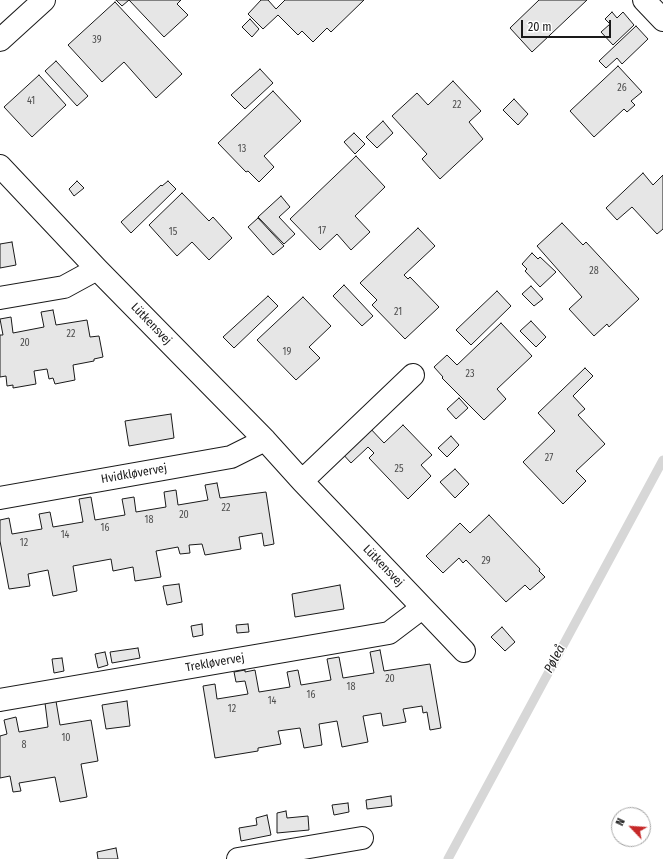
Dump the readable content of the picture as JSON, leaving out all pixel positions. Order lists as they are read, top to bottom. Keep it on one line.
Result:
{"streets":{"street":["Lütkensvej","Hvidkløvervej","Trekløvervej"]},"crossings":[["Lütkensvej","Hvidkløvervej"],["Lütkensvej","Trekløvervej"]],"water":["Pøleå"],"house_numbers":["39","26","41","22","13","17","15","28","21","22","20","19","23","27","25","22","20","18","16","14","12","29","20","18","16","14","12","10","8"],"scale_bar":"20 m","north":"top left"}
